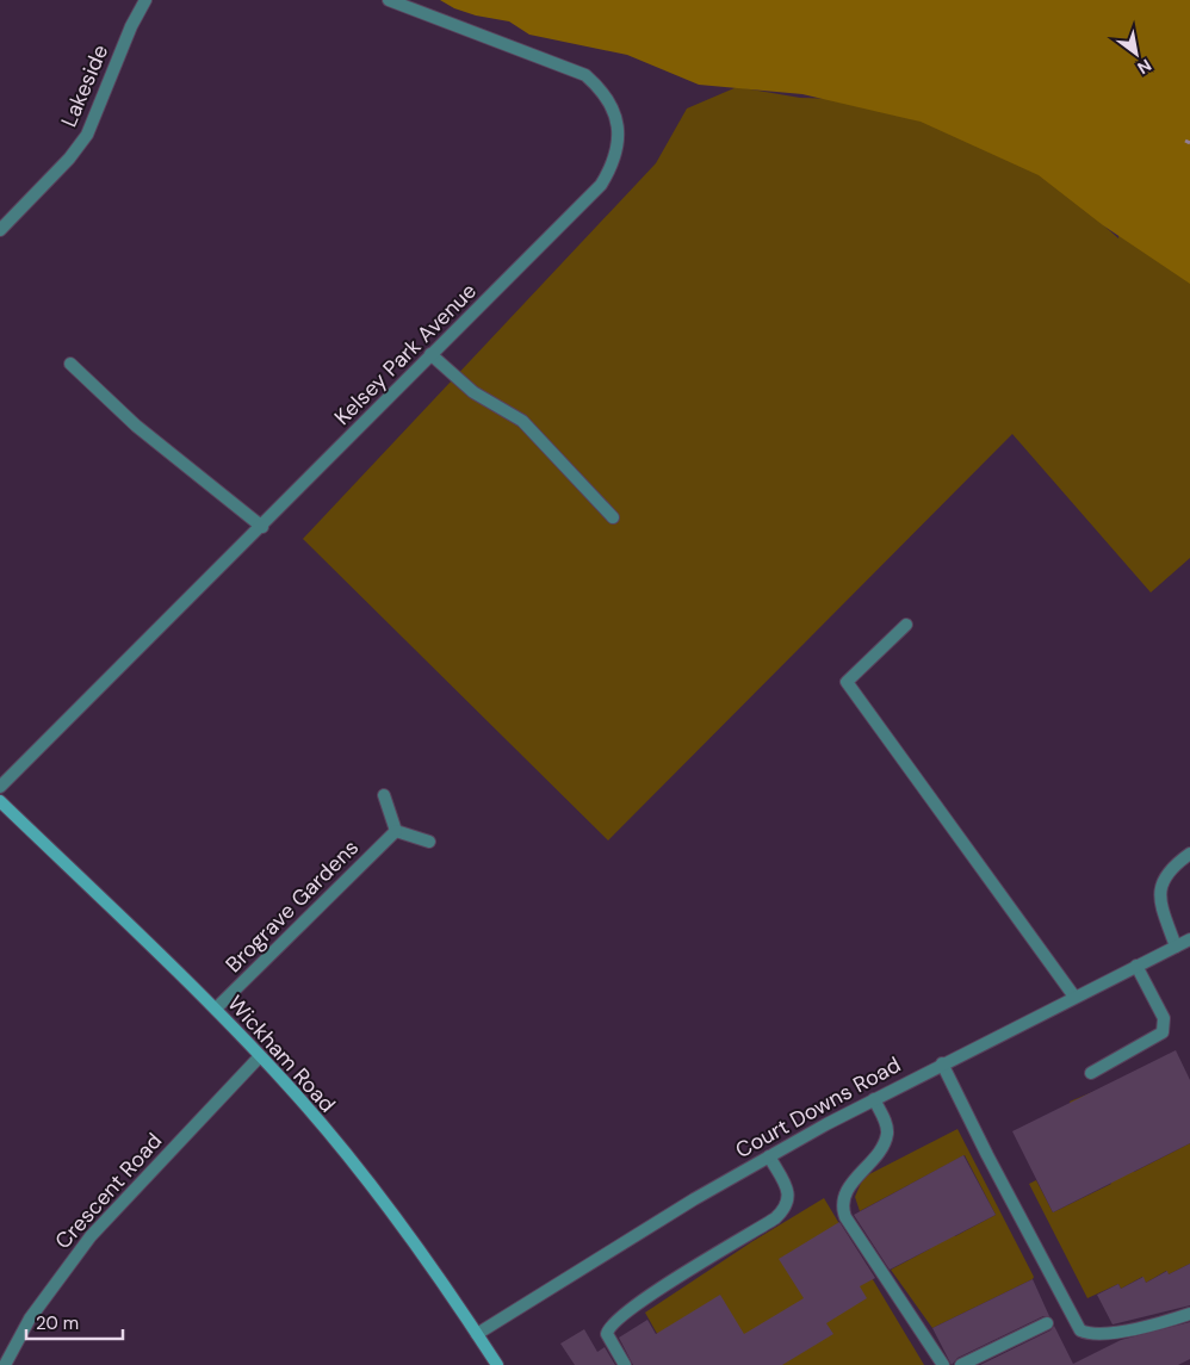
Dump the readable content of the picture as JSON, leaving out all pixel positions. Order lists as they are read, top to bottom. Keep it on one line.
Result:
{"streets":{"main road":["Wickham Road"],"street":["Lakeside","Kelsey Park Avenue","Brograve Gardens","Court Downs Road","Crescent Road"]},"crossings":[["Brograve Gardens","Wickham Road"],["Wickham Road","Court Downs Road"],["Wickham Road","Crescent Road"]],"scale_bar":"20 m","north":"bottom right"}
